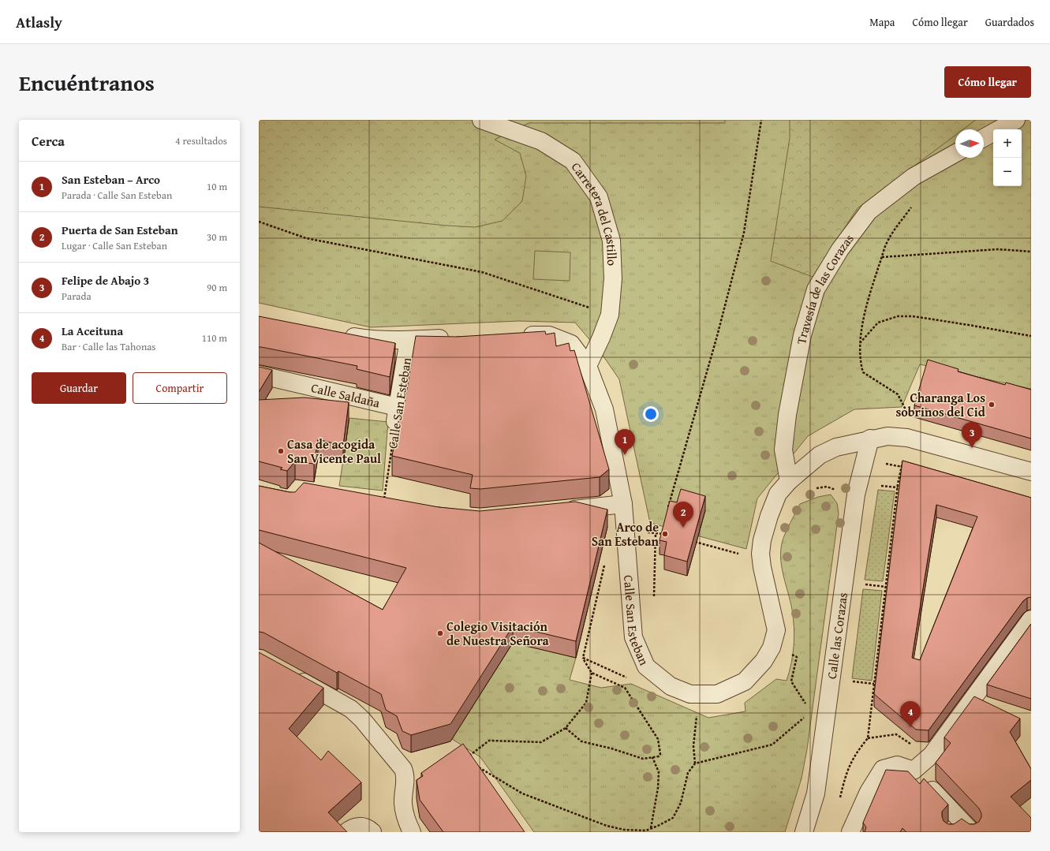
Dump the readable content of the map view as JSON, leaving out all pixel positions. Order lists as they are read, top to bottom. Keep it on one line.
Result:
{"streets":{"street":["Carretera del Castillo","Travesía de las Corazas","Calle Saldaña","Calle San Esteban","Calle las Corazas"]},"crossings":[["Carretera del Castillo","Calle San Esteban"],["Travesía de las Corazas","Calle San Esteban"],["Calle Saldaña","Calle San Esteban"],["Calle San Esteban","Calle las Corazas"]],"places":["Charanga Los sobrinos del Cid","Casa de acogida San Vicente Paul","Arco de San Esteban","Colegio Visitación de Nuestra Señora"],"north":"right","page":{"header":"Atlasly","nav":["Mapa","Cómo llegar","Guardados"],"title":"Encuéntranos","buttons":["Cómo llegar",["Guardar","Compartir"]],"heading":["Cerca","4 resultados"],"map_buttons":["+","−"],"list":[{"mark":"1","name":"San Esteban – Arco","note":"Parada · Calle San Esteban","value":"10 m"},{"mark":"2","name":"Puerta de San Esteban","note":"Lugar · Calle San Esteban","value":"30 m"},{"mark":"3","name":"Felipe de Abajo 3","note":"Parada","value":"90 m"},{"mark":"4","name":"La Aceituna","note":"Bar · Calle las Tahonas","value":"110 m"}],"pins":["3","1","2","4"]}}
